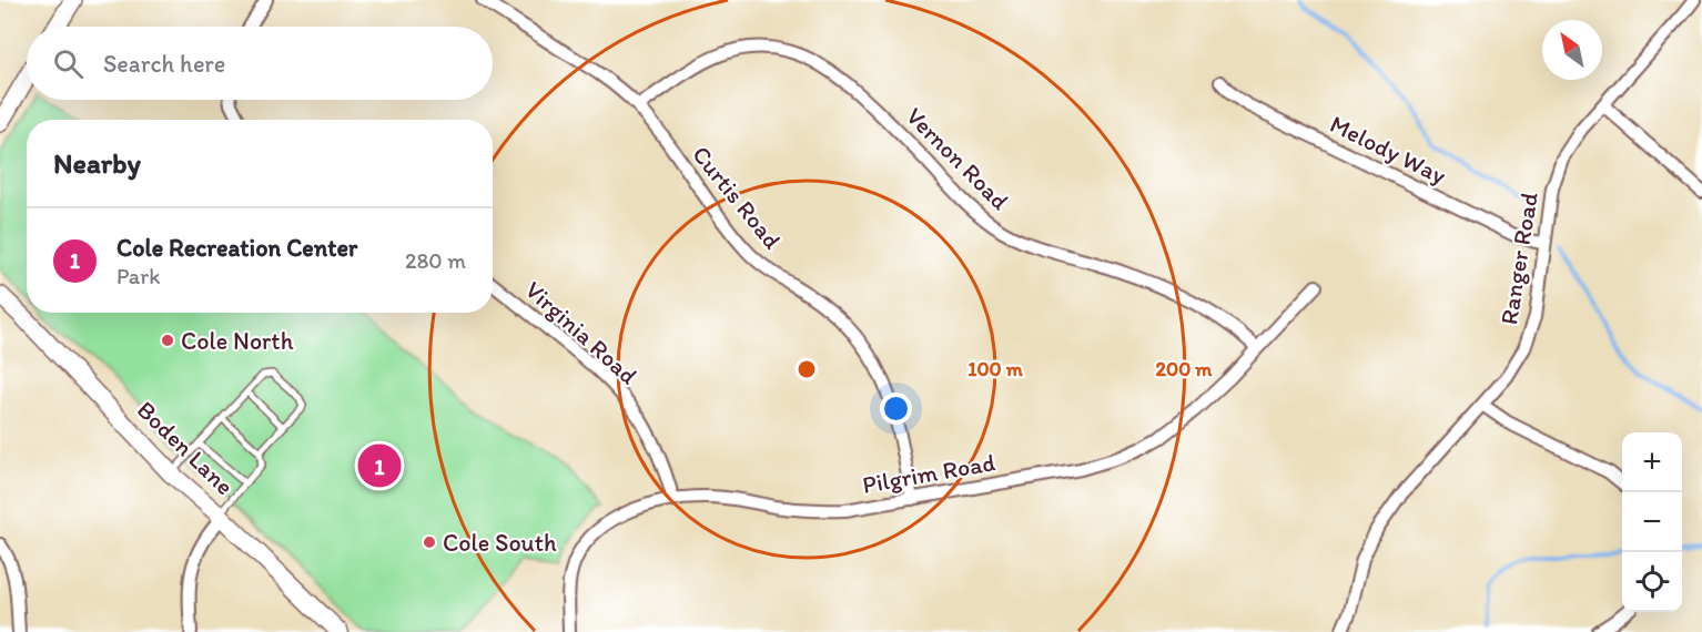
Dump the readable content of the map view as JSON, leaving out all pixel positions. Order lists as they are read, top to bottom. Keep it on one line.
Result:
{"streets":{"street":["Melody Way","Vernon Road","Curtis Road","Ranger Road","Virginia Road","Boden Lane","Pilgrim Road"]},"crossings":[["Melody Way","Ranger Road"],["Vernon Road","Curtis Road"],["Vernon Road","Pilgrim Road"],["Curtis Road","Pilgrim Road"],["Virginia Road","Pilgrim Road"]],"places":["Cole North","Cole South"],"north":"top left","page":{"search":"Search here","heading":"Nearby","list":[{"mark":"1","name":"Cole Recreation Center","note":"Park","value":"280 m"}],"map_buttons":["+","−"],"pins":"1"},"rings":["100 m","200 m"]}
